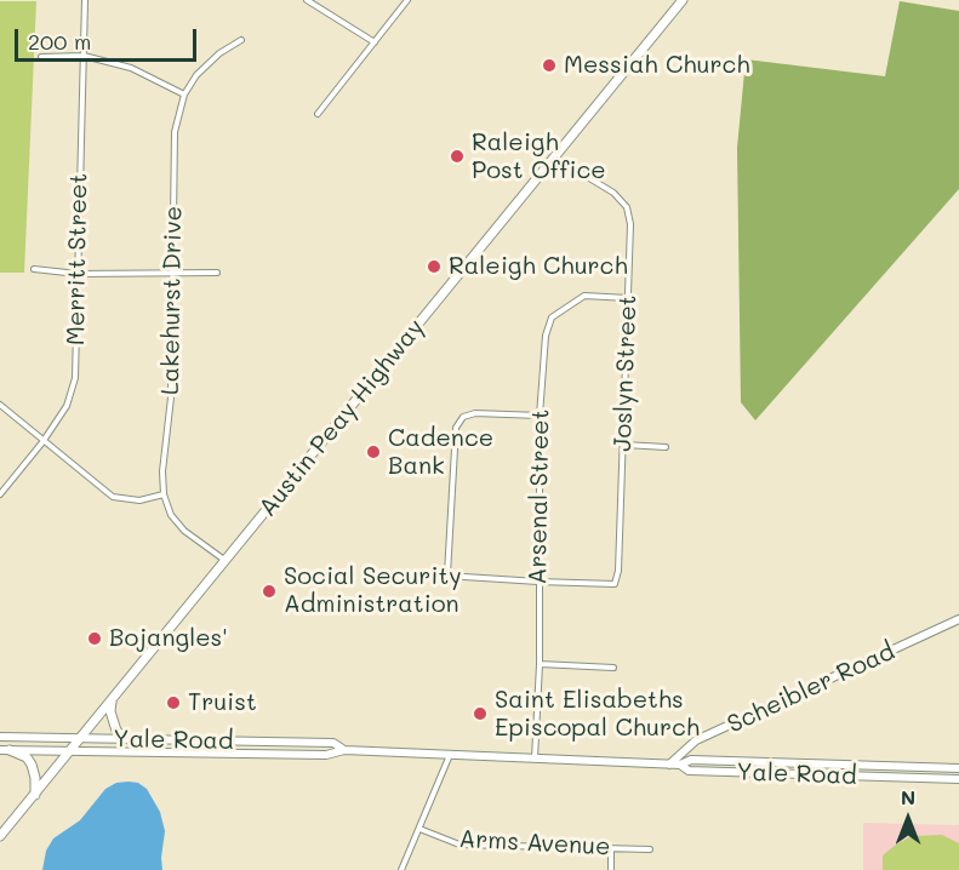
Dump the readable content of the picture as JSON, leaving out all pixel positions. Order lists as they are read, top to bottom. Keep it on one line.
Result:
{"streets":{"main road":["Austin Peay Highway","Scheibler Road","Yale Road"],"street":["Merritt Street","Lakehurst Drive","Joslyn Street","Arsenal Street","Arms Avenue"]},"crossings":[["Lakehurst Drive","Austin Peay Highway"],["Joslyn Street","Austin Peay Highway"],["Joslyn Street","Arsenal Street"],["Austin Peay Highway","Yale Road"],["Arsenal Street","Yale Road"],["Scheibler Road","Yale Road"]],"places":["Messiah Church","Raleigh Post Office","Raleigh Church","Cadence Bank","Social Security Administration","Bojangles'","Truist","Saint Elisabeths Episcopal Church"],"scale_bar":"200 m","north":"top"}
